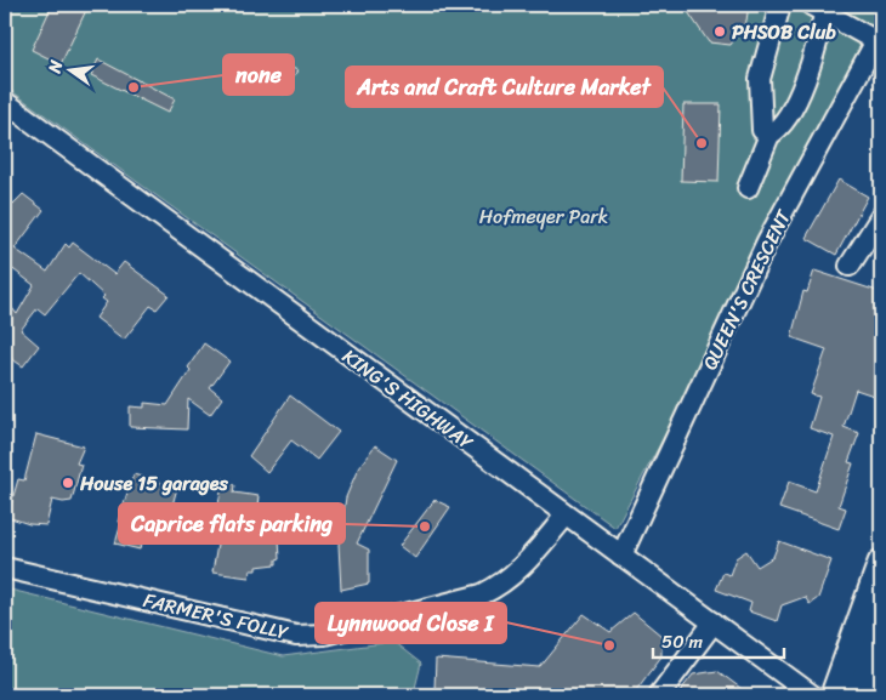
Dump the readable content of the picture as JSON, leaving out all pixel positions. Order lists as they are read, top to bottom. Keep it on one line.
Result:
{"streets":{"street":["QUEEN'S CRESCENT","KING'S HIGHWAY","FARMER'S FOLLY"]},"crossings":[["QUEEN'S CRESCENT","KING'S HIGHWAY"],["KING'S HIGHWAY","FARMER'S FOLLY"]],"parks":["Hofmeyer Park"],"places":["PHSOB Club","none","Arts and Craft Culture Market","House 15 garages","Caprice flats parking","Lynnwood Close I"],"scale_bar":"50 m","north":"left"}
